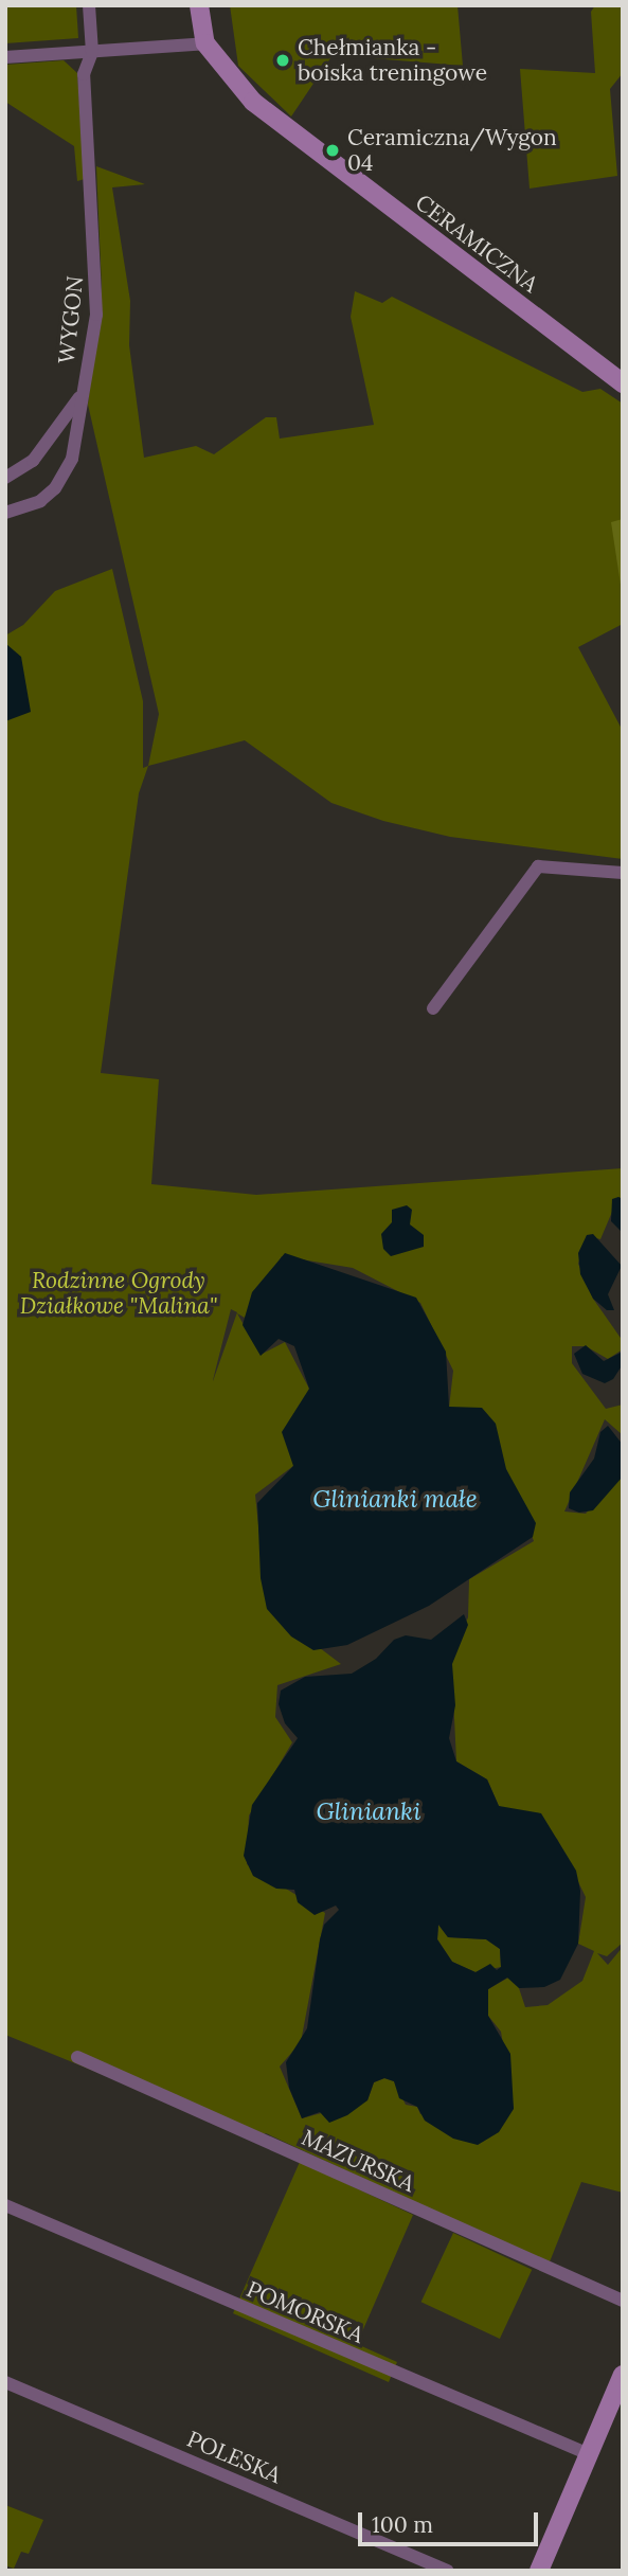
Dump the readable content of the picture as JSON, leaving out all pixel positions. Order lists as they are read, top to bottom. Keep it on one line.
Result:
{"streets":{"street":["CERAMICZNA","WYGON","MAZURSKA","POMORSKA","POLESKA"]},"water":["Glinianki małe","Glinianki"],"parks":["Rodzinne Ogrody Działkowe \"Malina\""],"places":["Chełmianka - boiska treningowe","Ceramiczna/Wygon 04"],"scale_bar":"100 m"}
